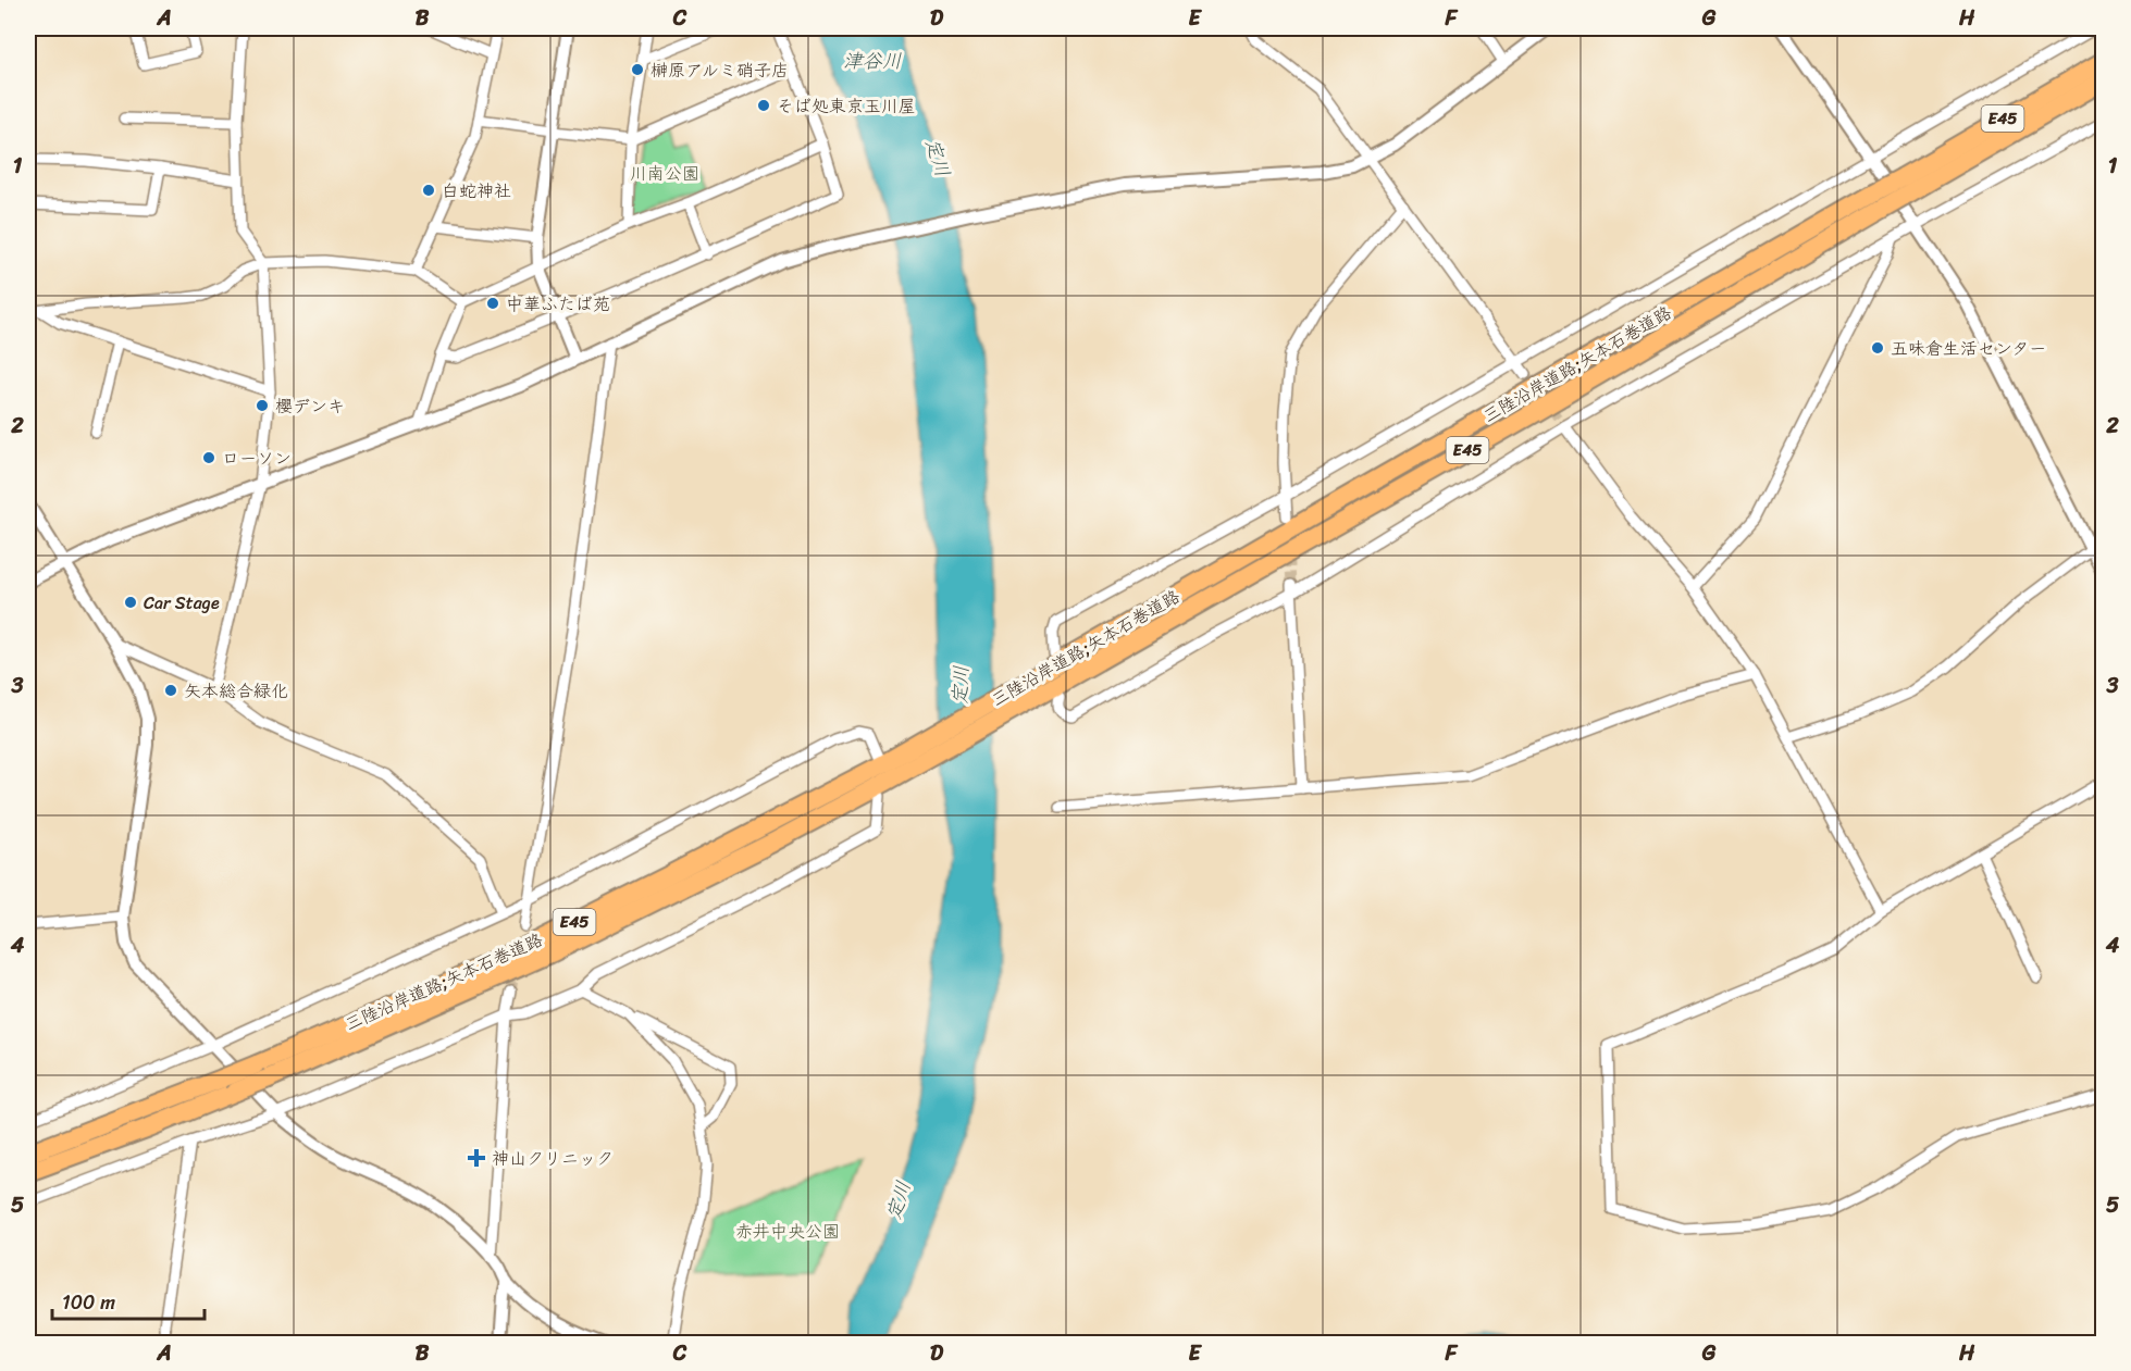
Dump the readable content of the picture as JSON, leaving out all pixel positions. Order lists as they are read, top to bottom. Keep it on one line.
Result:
{"streets":{"highway":["E45","三陸沿岸道路;矢本石巻道路"]},"water":["津谷川","定川"],"parks":["川南公園","赤井中央公園"],"places":{"other":["榊原アルミ硝子店","そば処東京玉川屋","白蛇神社","中華ふたば苑","五味倉生活センター","櫻デンキ","ローソン","Car Stage","矢本総合緑化"],"health":["神山クリニック"]},"scale_bar":"100 m","grid":{"columns":["A","B","C","D","E","F","G","H"],"rows":["1","2","3","4","5"]}}
